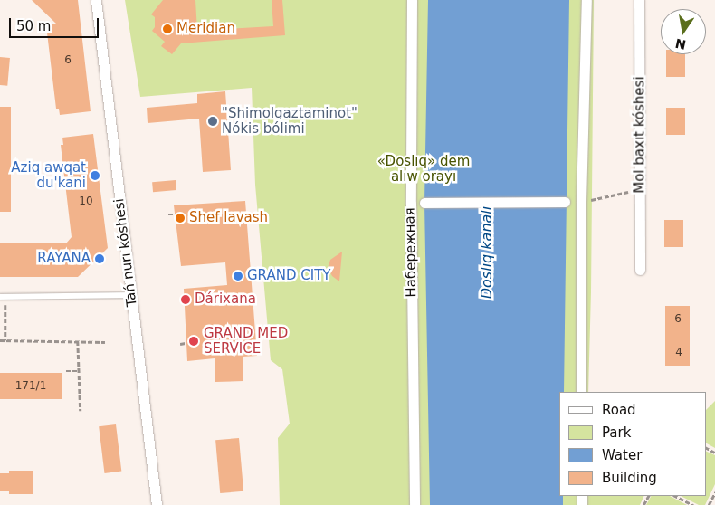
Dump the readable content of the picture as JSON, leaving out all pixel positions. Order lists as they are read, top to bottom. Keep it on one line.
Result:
{"streets":{"street":["Mol baxıt kóshesi","Tań nurı kóshesi","Набережная"]},"water":["Doslıq kanalı"],"parks":["«Doslıq» dem alıw orayı"],"places":["Meridian","\"Shimolgaztaminot\" Nókis bólimi","Aziq awqat du'kani","Shef lavash","RAYANA","GRAND CITY","Dárixana","GRAND MED SERVICE"],"house_numbers":["6","10","6","4","171/1"],"legend":["Road","Park","Water","Building"],"scale_bar":"50 m","north":"bottom"}
